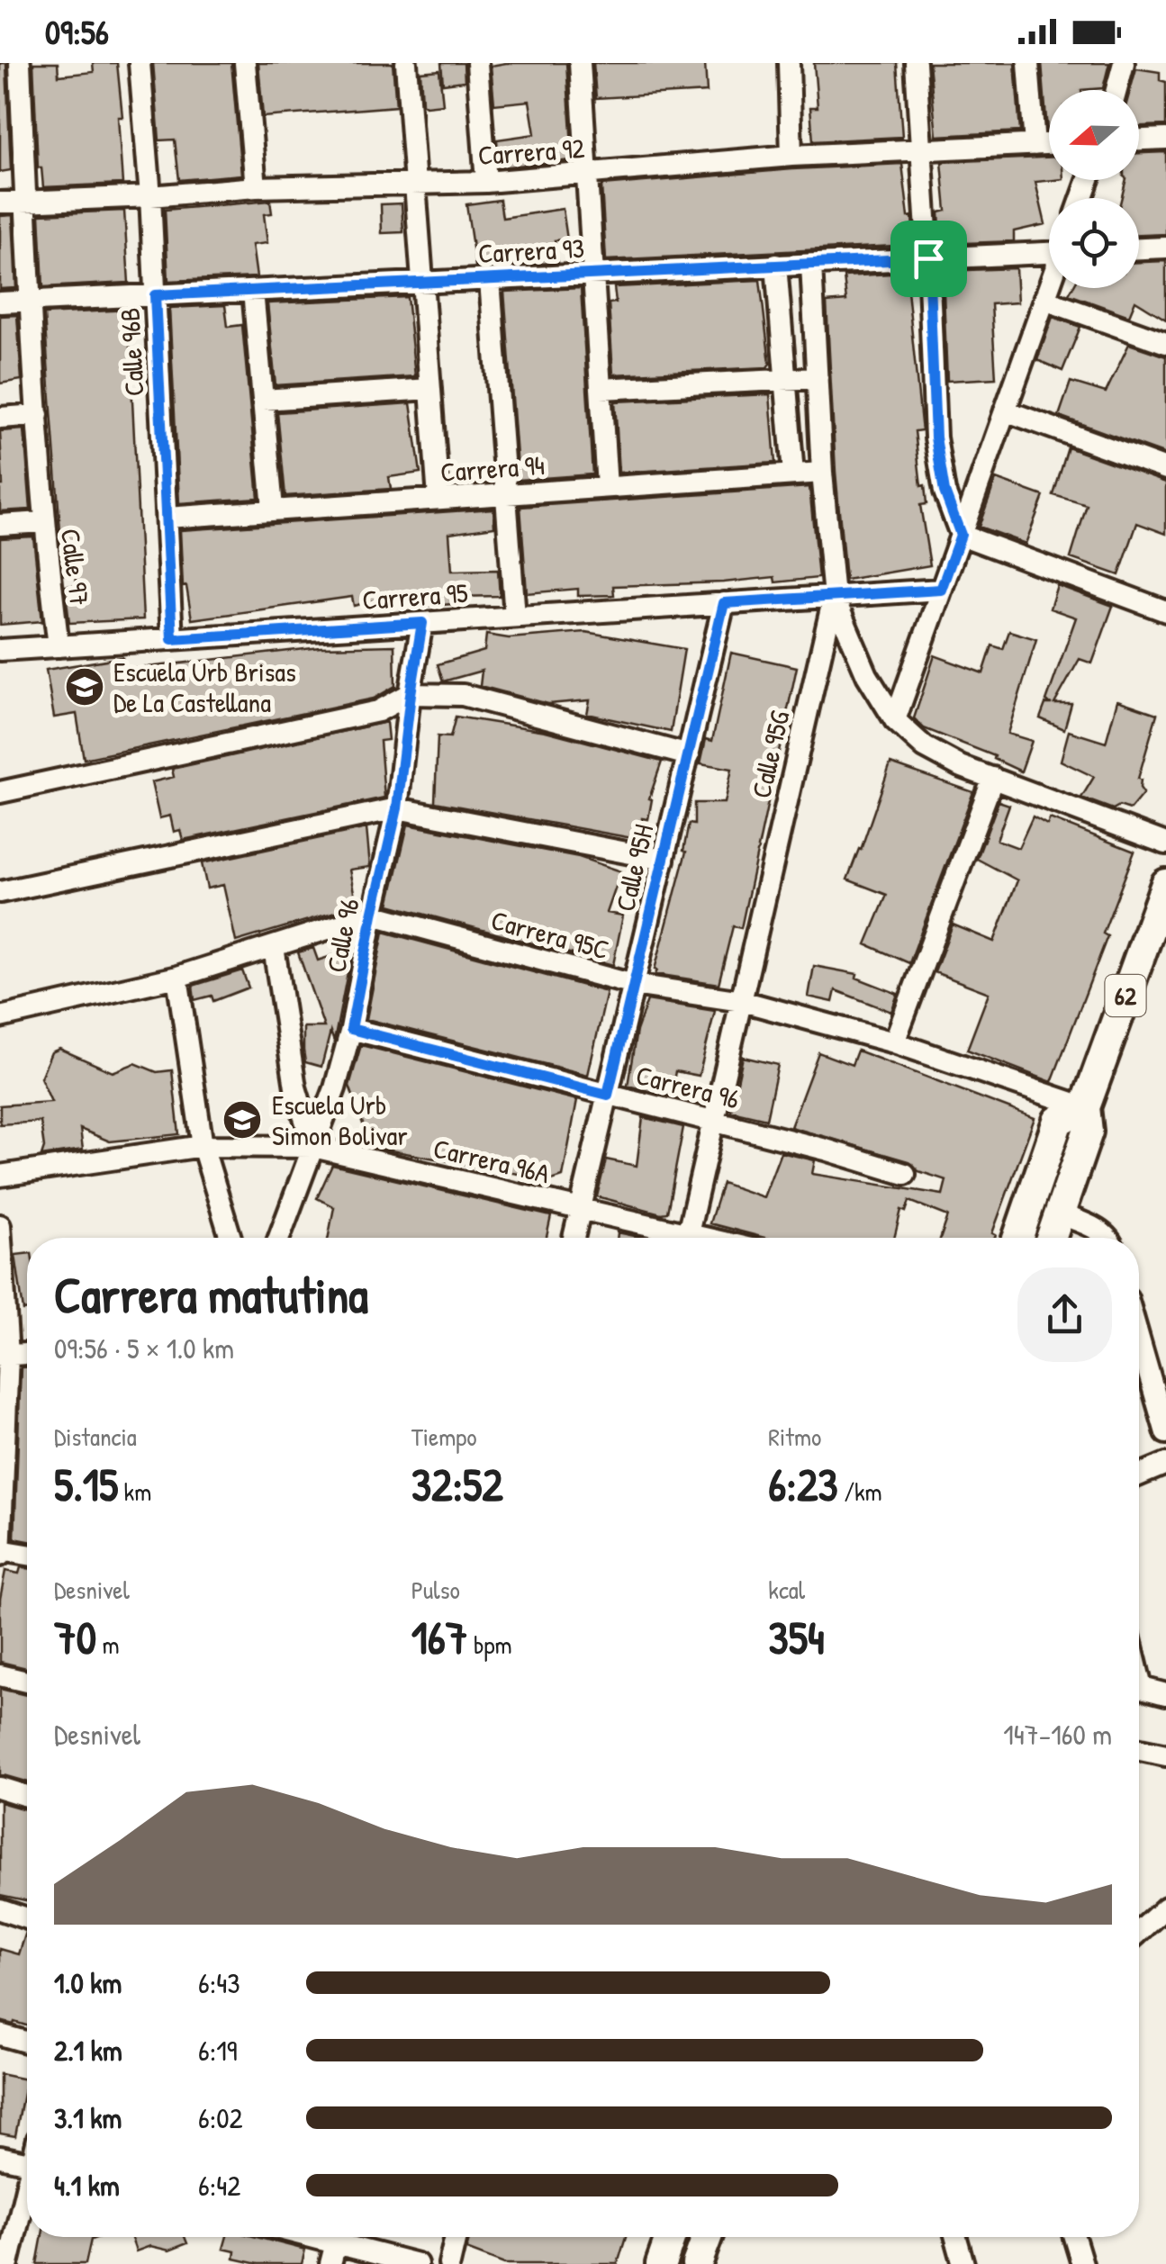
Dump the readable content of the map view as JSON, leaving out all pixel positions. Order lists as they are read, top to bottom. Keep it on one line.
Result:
{"streets":{"highway":["62"],"street":["Carrera 92","Carrera 93","Calle 96B","Carrera 94","Calle 97","Carrera 95","Calle 95G","Calle 95H","Carrera 95C","Calle 96","Carrera 96","Carrera 96A"]},"crossings":[["Carrera 92","Calle 96B"],["Carrera 92","Calle 97"],["Carrera 93","Calle 96B"],["Carrera 93","Calle 97"],["Carrera 93","Calle 95G"],["Calle 96B","Carrera 94"],["Calle 96B","Carrera 95"],["Carrera 94","Calle 95G"],["Calle 97","Carrera 95"],["Carrera 95","Calle 95G"],["Carrera 95","Calle 95H"],["Carrera 95","Calle 96"],["Calle 95G","Carrera 95C"],["Calle 95G","Carrera 96"],["Calle 95H","Carrera 95C"],["Calle 95H","Carrera 96"],["Calle 95H","Carrera 96A"],["Carrera 95C","Calle 96"],["Carrera 95C","62"],["Calle 96","Carrera 96"],["Calle 96","Carrera 96A"]],"places":{"school or university":["Escuela Urb Brisas De La Castellana","Escuela Urb Simon Bolivar"]},"north":"left","page":{"status":"09:56","heading":["Carrera matutina","09:56 · 5 × 1.0 km"],"stats":[["Distancia","5.15 km"],["Tiempo","32:52"],["Ritmo","6:23 /km"],["Desnivel","70 m"],["Pulso","167 bpm"],["kcal","354"]],"chart":["Desnivel","147–160 m"],"list":[{"name":"1.0 km","note":"6:43"},{"name":"2.1 km","note":"6:19"},{"name":"3.1 km","note":"6:02"},{"name":"4.1 km","note":"6:42"}]}}
